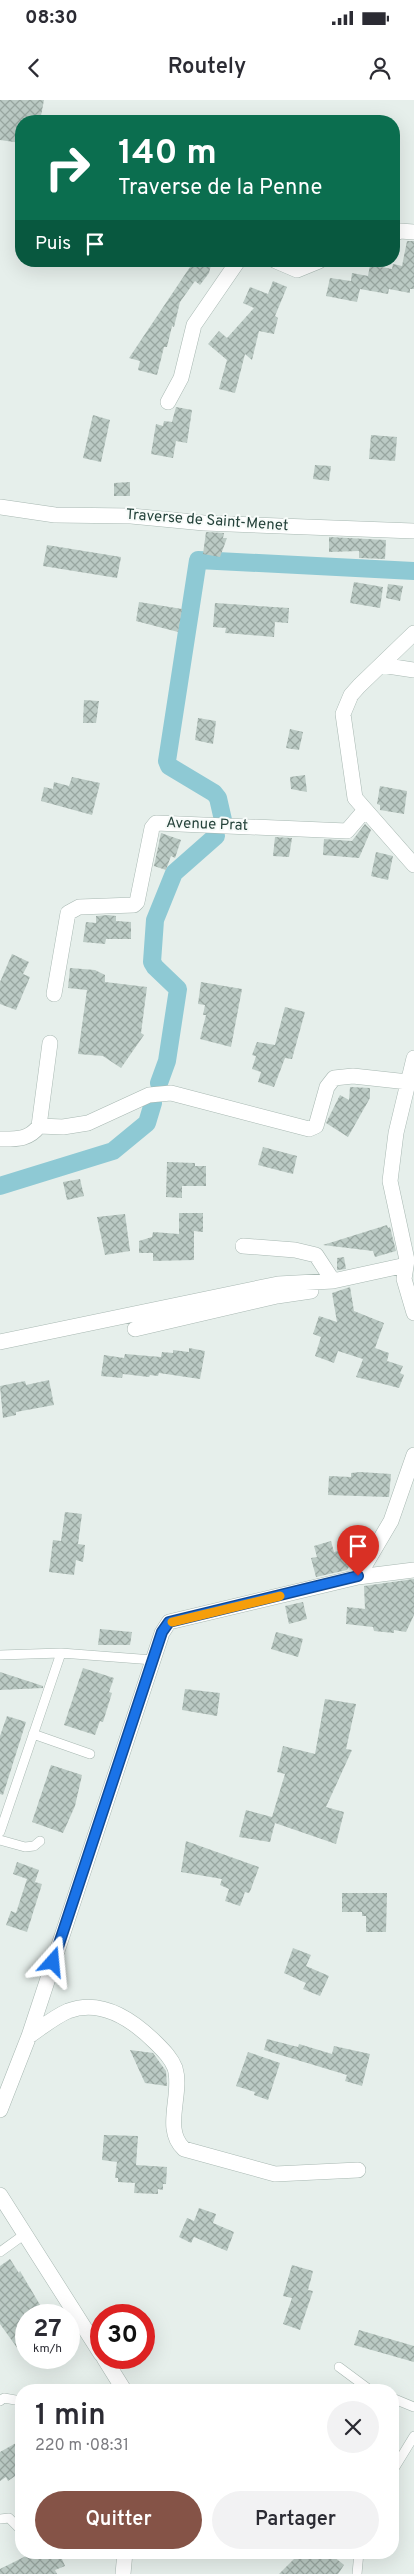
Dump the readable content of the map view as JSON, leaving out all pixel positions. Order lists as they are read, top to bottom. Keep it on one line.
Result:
{"streets":{"street":["Traverse de Saint-Menet","Avenue Prat"]},"page":{"status":"08:30","header":"Routely","turn":["140 m","Traverse de la Penne"],"then":"Puis","speed":"27 km/h","limit":"30","heading":["1 min","220 m · 08:31"],"buttons":["Quitter","Partager"]}}
